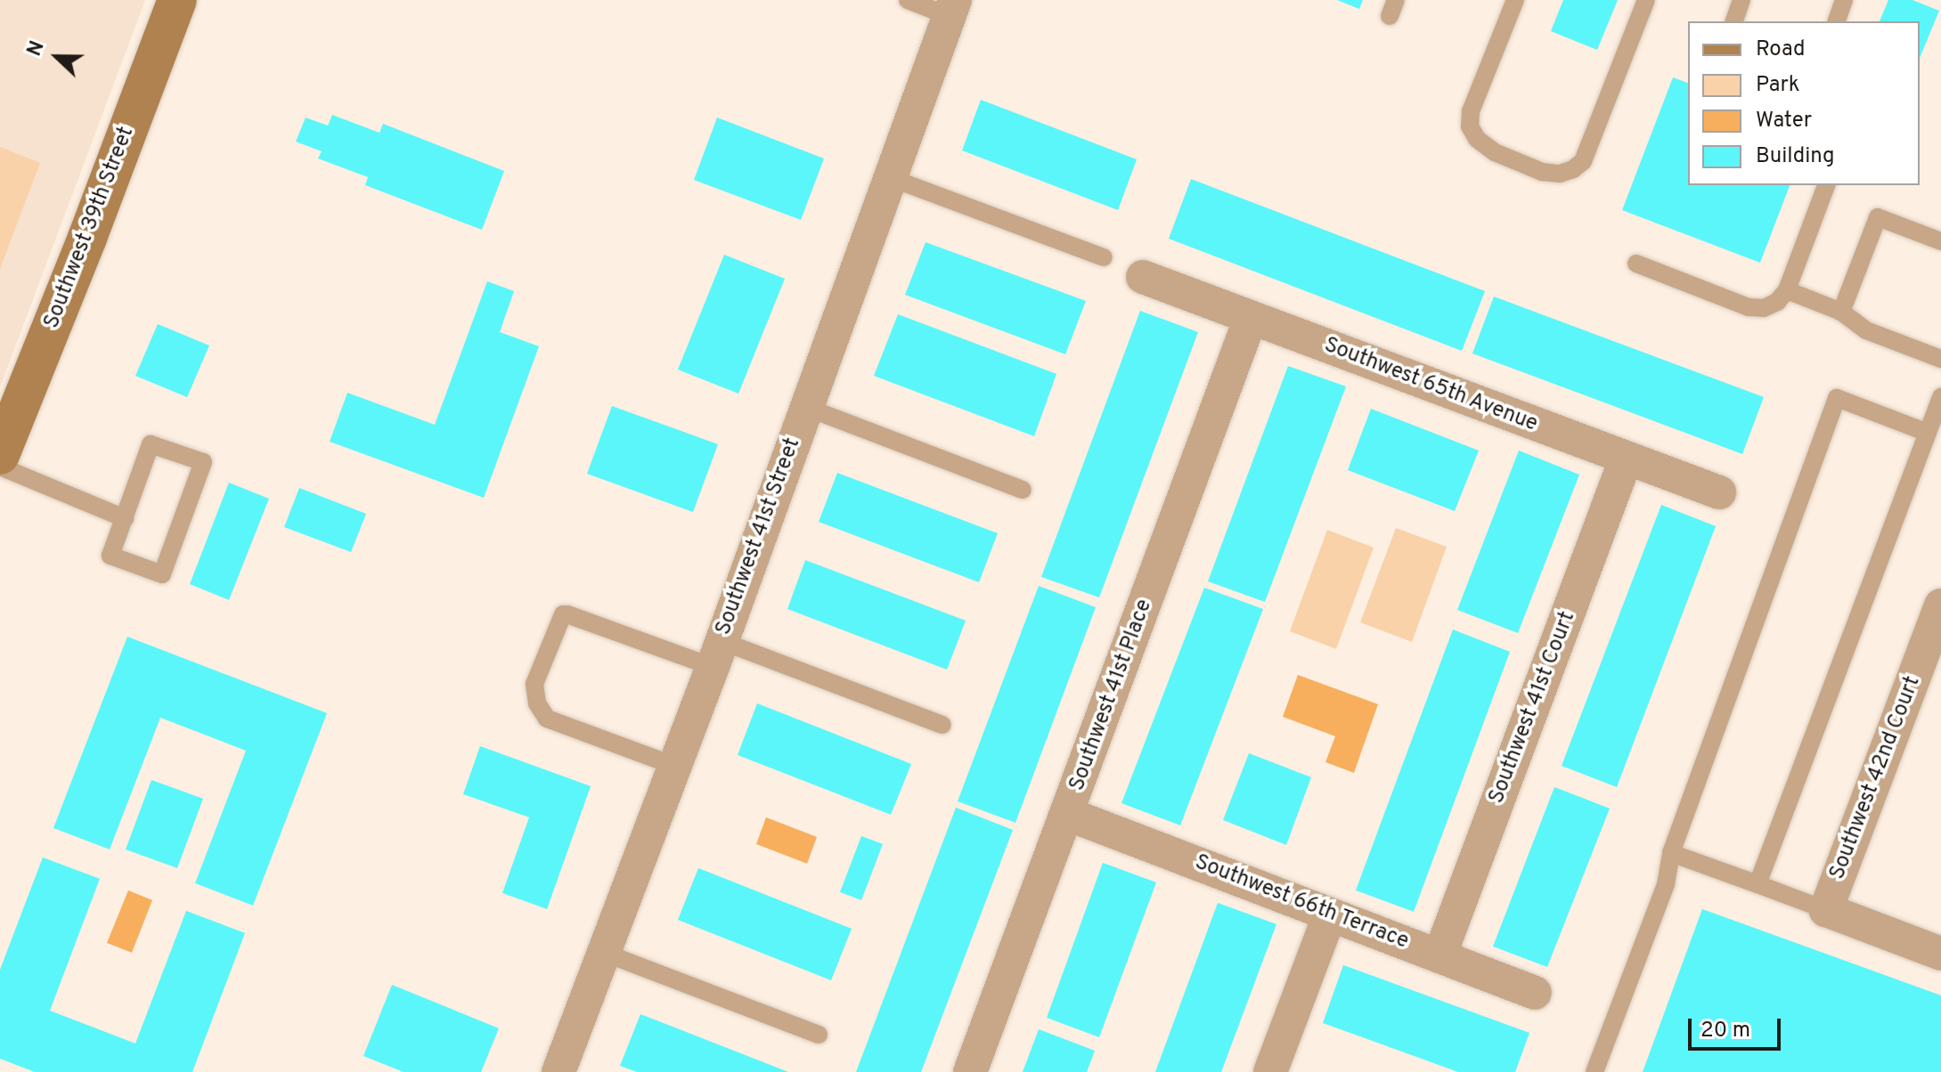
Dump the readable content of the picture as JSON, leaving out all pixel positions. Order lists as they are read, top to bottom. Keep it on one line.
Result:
{"streets":{"street":["Southwest 39th Street","Southwest 65th Avenue","Southwest 41st Street","Southwest 41st Place","Southwest 41st Court","Southwest 42nd Court","Southwest 66th Terrace"]},"crossings":[["Southwest 65th Avenue","Southwest 41st Place"],["Southwest 65th Avenue","Southwest 41st Court"],["Southwest 41st Place","Southwest 66th Terrace"],["Southwest 41st Court","Southwest 66th Terrace"]],"legend":["Road","Park","Water","Building"],"scale_bar":"20 m","north":"left"}
